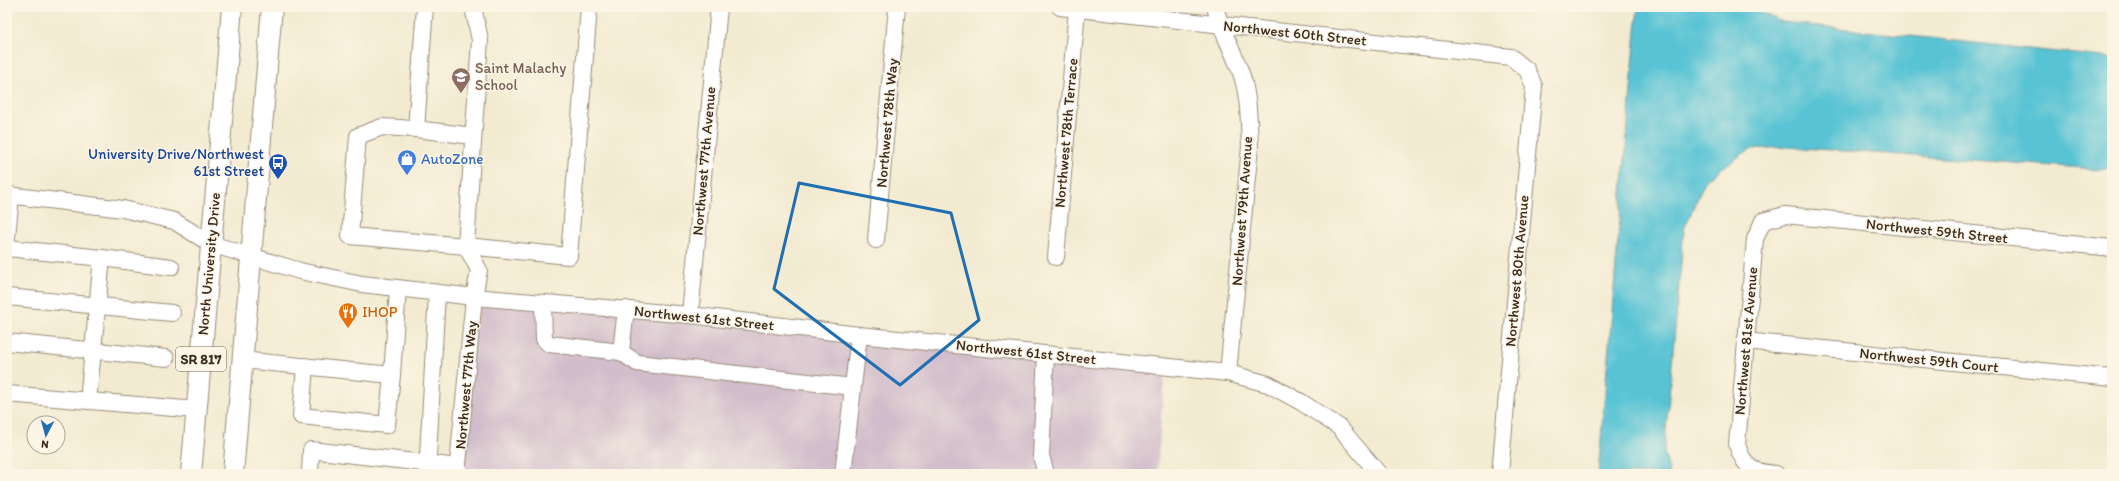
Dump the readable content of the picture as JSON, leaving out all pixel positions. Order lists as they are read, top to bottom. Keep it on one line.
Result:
{"streets":{"main road":["North University Drive","SR 817"],"street":["Northwest 60th Street","Northwest 78th Way","Northwest 78th Terrace","Northwest 77th Avenue","Northwest 79th Avenue","Northwest 59th Street","Northwest 80th Avenue","Northwest 61st Street","Northwest 81st Avenue","Northwest 59th Court","Northwest 77th Way"]},"crossings":[["Northwest 60th Street","Northwest 78th Terrace"],["Northwest 60th Street","Northwest 79th Avenue"],["Northwest 60th Street","Northwest 80th Avenue"],["Northwest 77th Avenue","Northwest 61st Street"],["Northwest 79th Avenue","Northwest 61st Street"],["Northwest 59th Street","Northwest 81st Avenue"],["North University Drive","Northwest 61st Street"],["Northwest 61st Street","SR 817"],["Northwest 61st Street","Northwest 77th Way"],["Northwest 81st Avenue","Northwest 59th Court"]],"places":{"school or university":["Saint Malachy School"],"shop":["AutoZone"],"bus stop":["University Drive/Northwest 61st Street"],"restaurant":["IHOP"]},"north":"bottom"}
